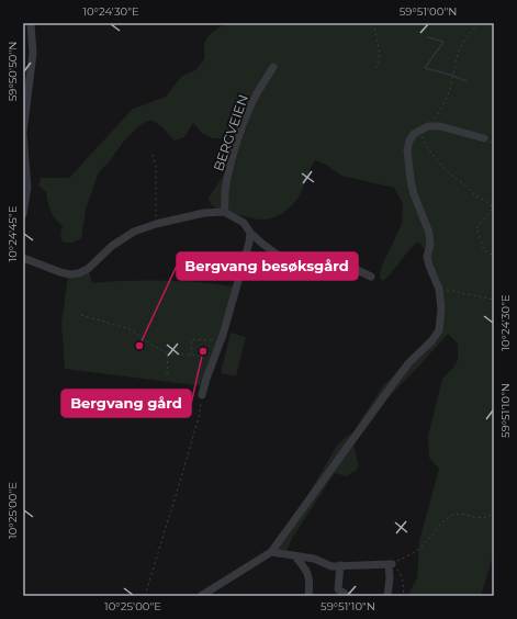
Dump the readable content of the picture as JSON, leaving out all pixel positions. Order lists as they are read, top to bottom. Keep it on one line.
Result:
{"streets":{"street":["BERGVEIEN"]},"places":["Bergvang besøksgård","Bergvang gård"],"coordinates":["10°24'30\"E","59°51'00\"N","59°50'50\"N","10°24'45\"E","59°51'10\"N","10°25'00\"E"]}
